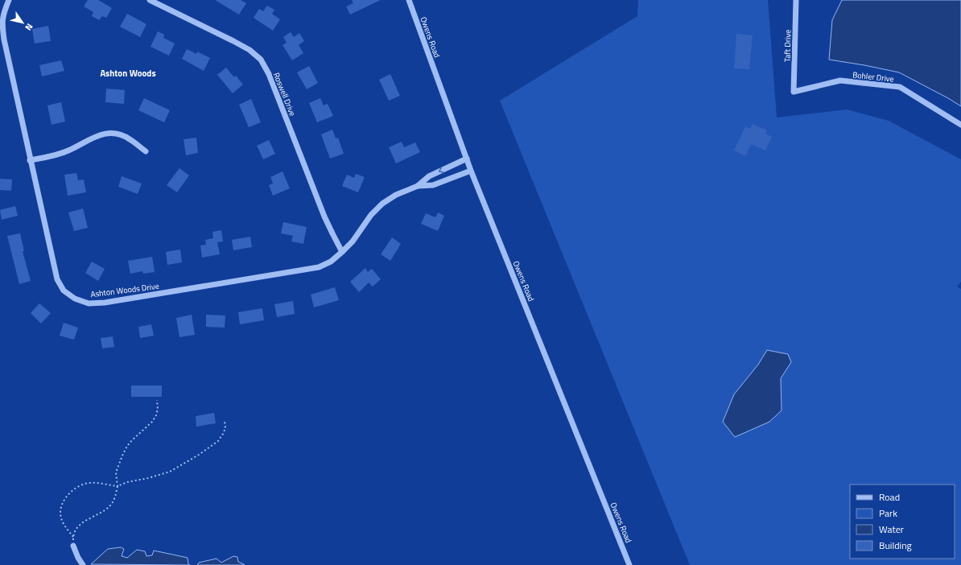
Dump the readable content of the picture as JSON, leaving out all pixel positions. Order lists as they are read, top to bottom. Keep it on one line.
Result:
{"streets":{"street":["Owens Road","Taft Drive","Bohler Drive","Roswell Drive","Ashton Woods Drive"]},"crossings":[["Owens Road","Ashton Woods Drive"],["Taft Drive","Bohler Drive"],["Roswell Drive","Ashton Woods Drive"]],"districts":["Ashton Woods"],"legend":["Road","Park","Water","Building"],"north":"bottom right"}
